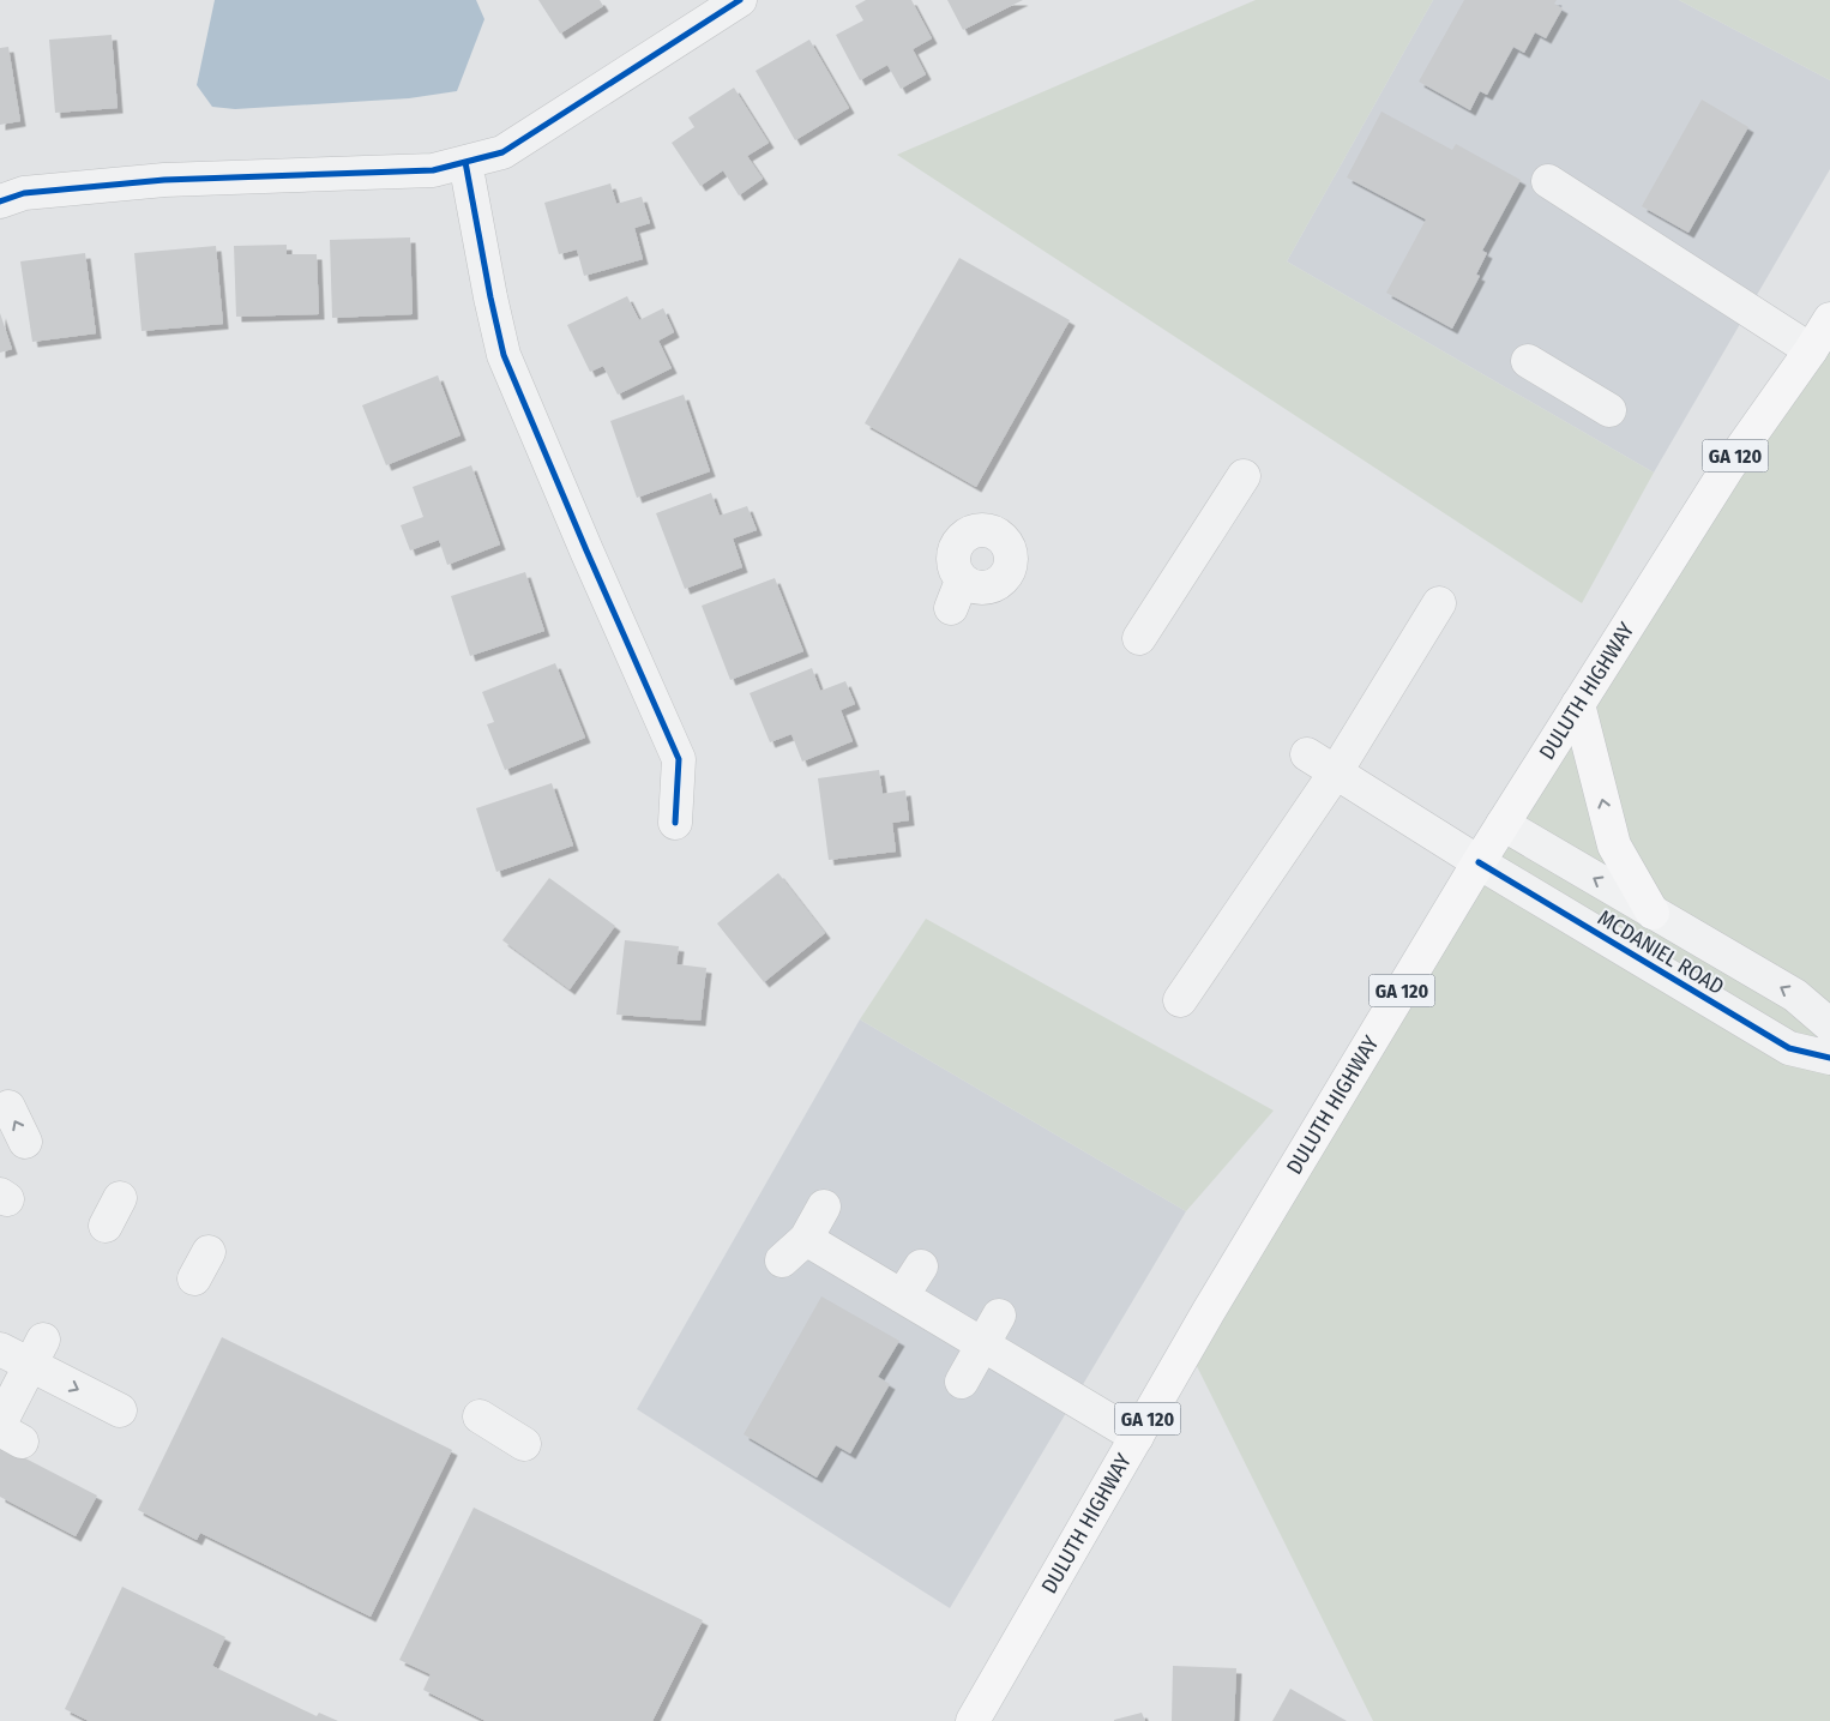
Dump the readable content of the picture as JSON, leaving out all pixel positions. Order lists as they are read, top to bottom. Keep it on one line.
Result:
{"streets":{"main road":["GA 120","DULUTH HIGHWAY"],"street":["MCDANIEL ROAD"]},"crossings":[["DULUTH HIGHWAY","MCDANIEL ROAD"]]}
